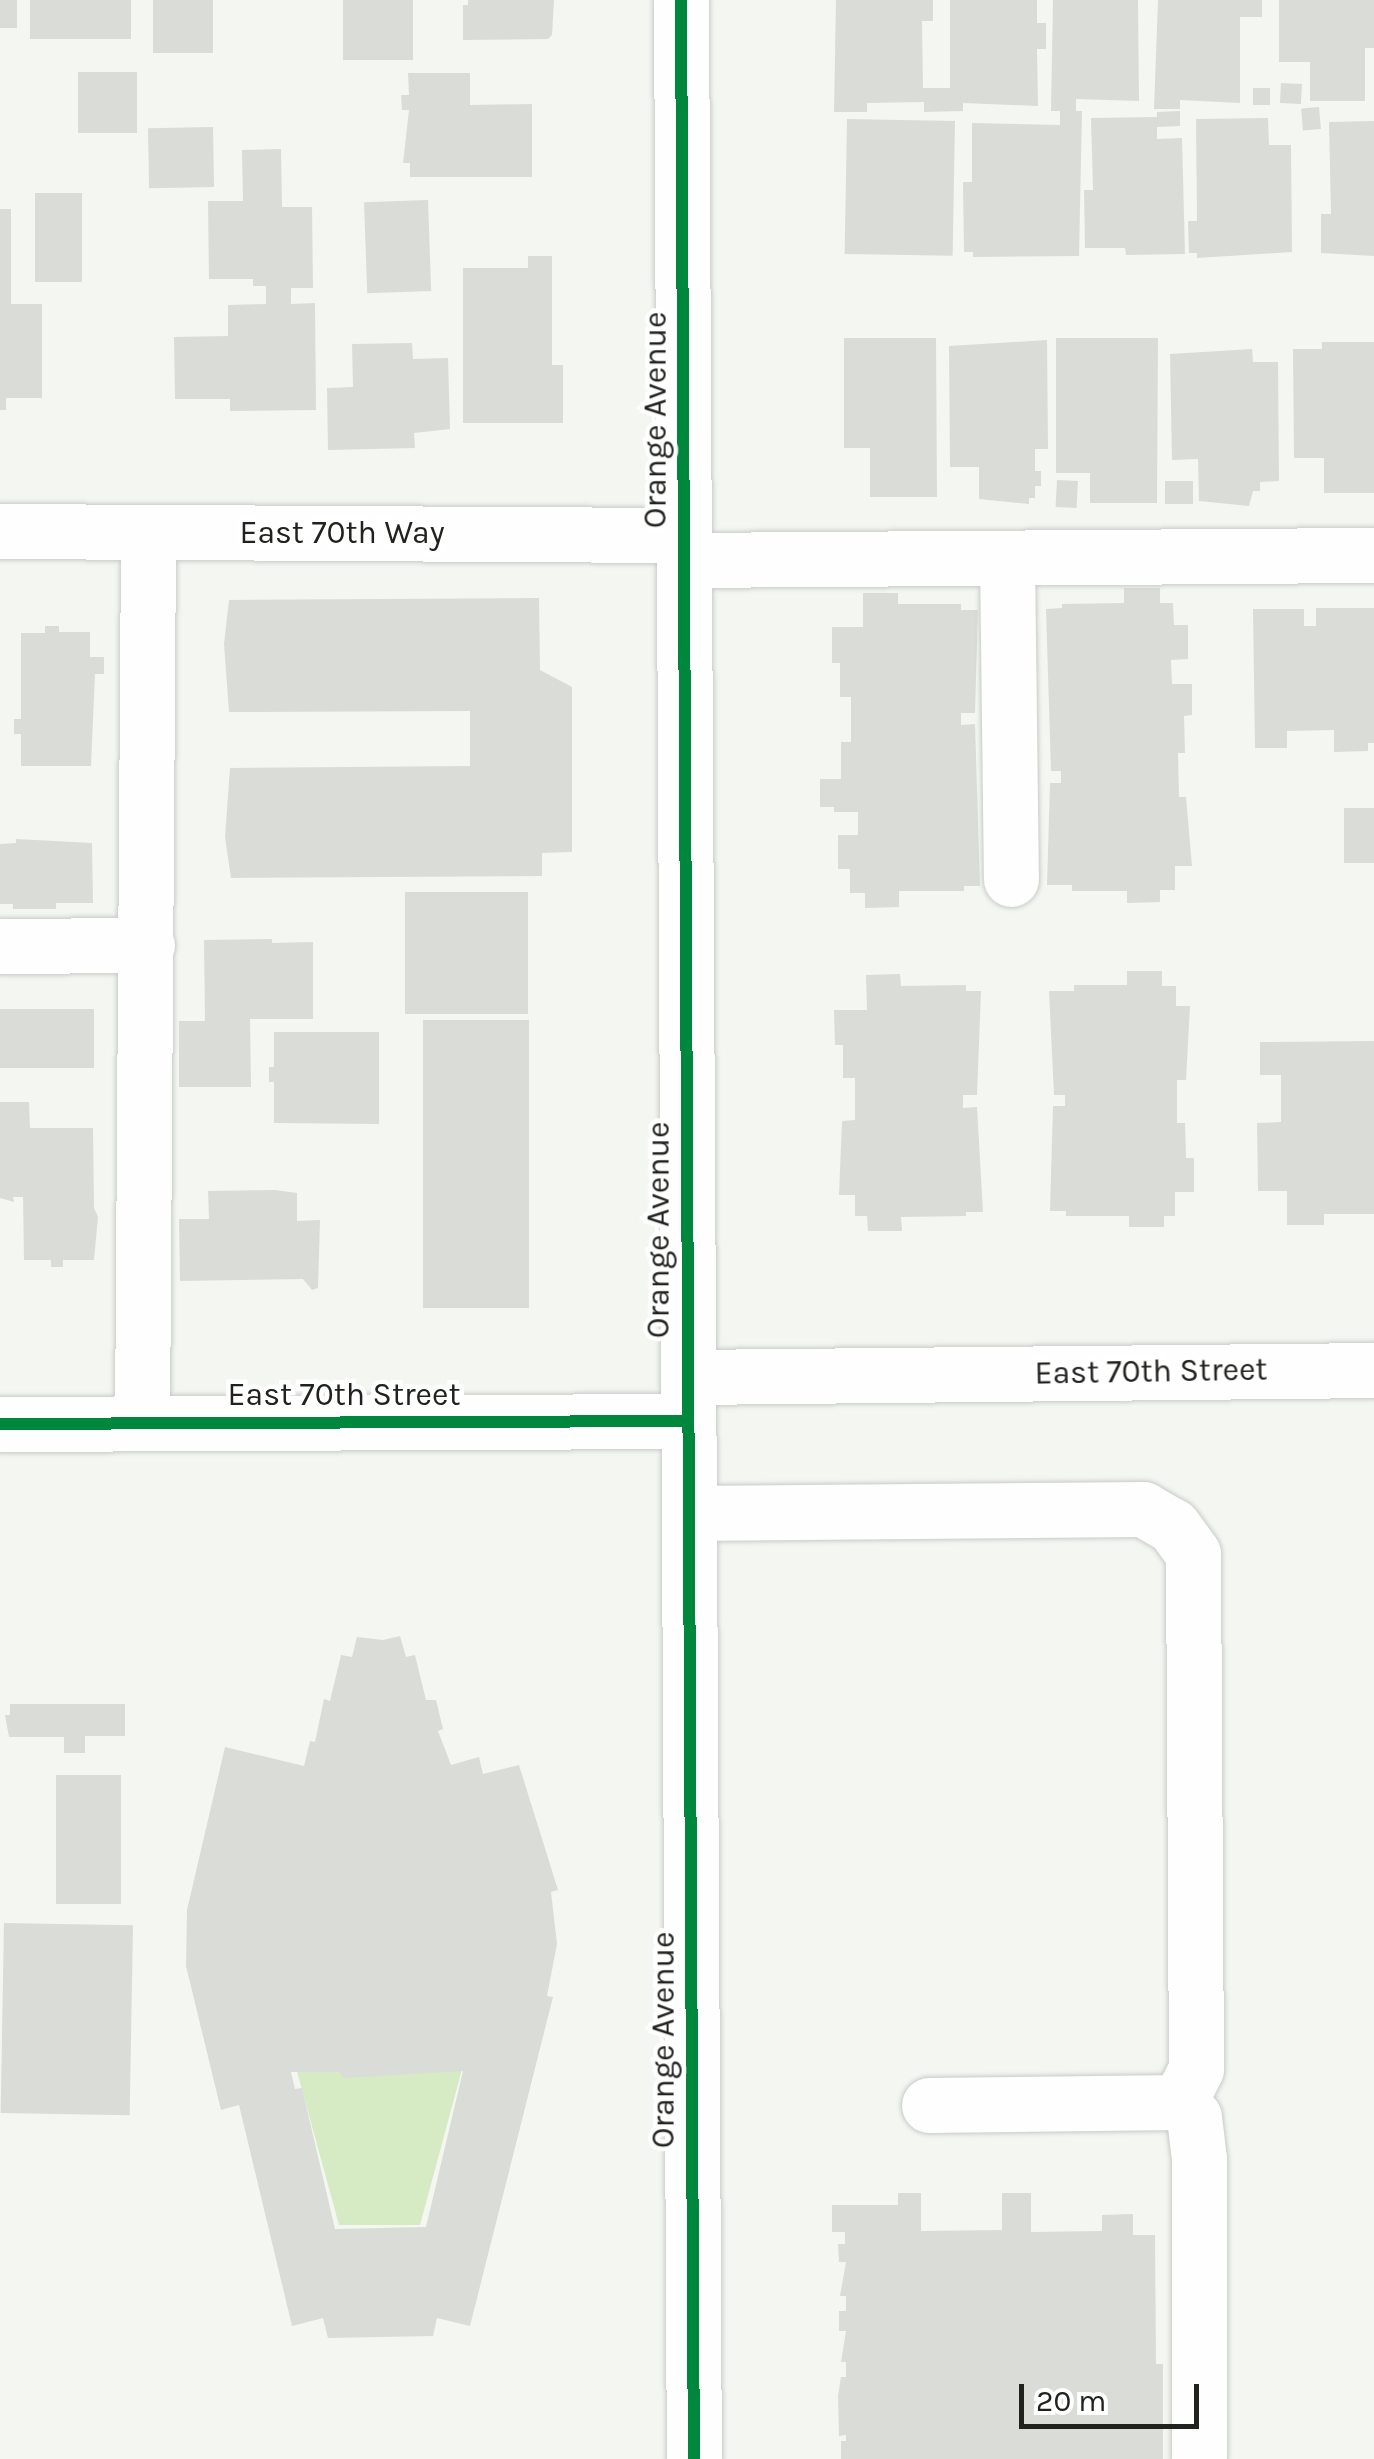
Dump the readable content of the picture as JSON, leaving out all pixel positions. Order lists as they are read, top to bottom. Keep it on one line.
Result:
{"streets":{"street":["Orange Avenue","East 70th Way","East 70th Street"]},"crossings":[["Orange Avenue","East 70th Way"],["Orange Avenue","East 70th Street"]],"scale_bar":"20 m"}
